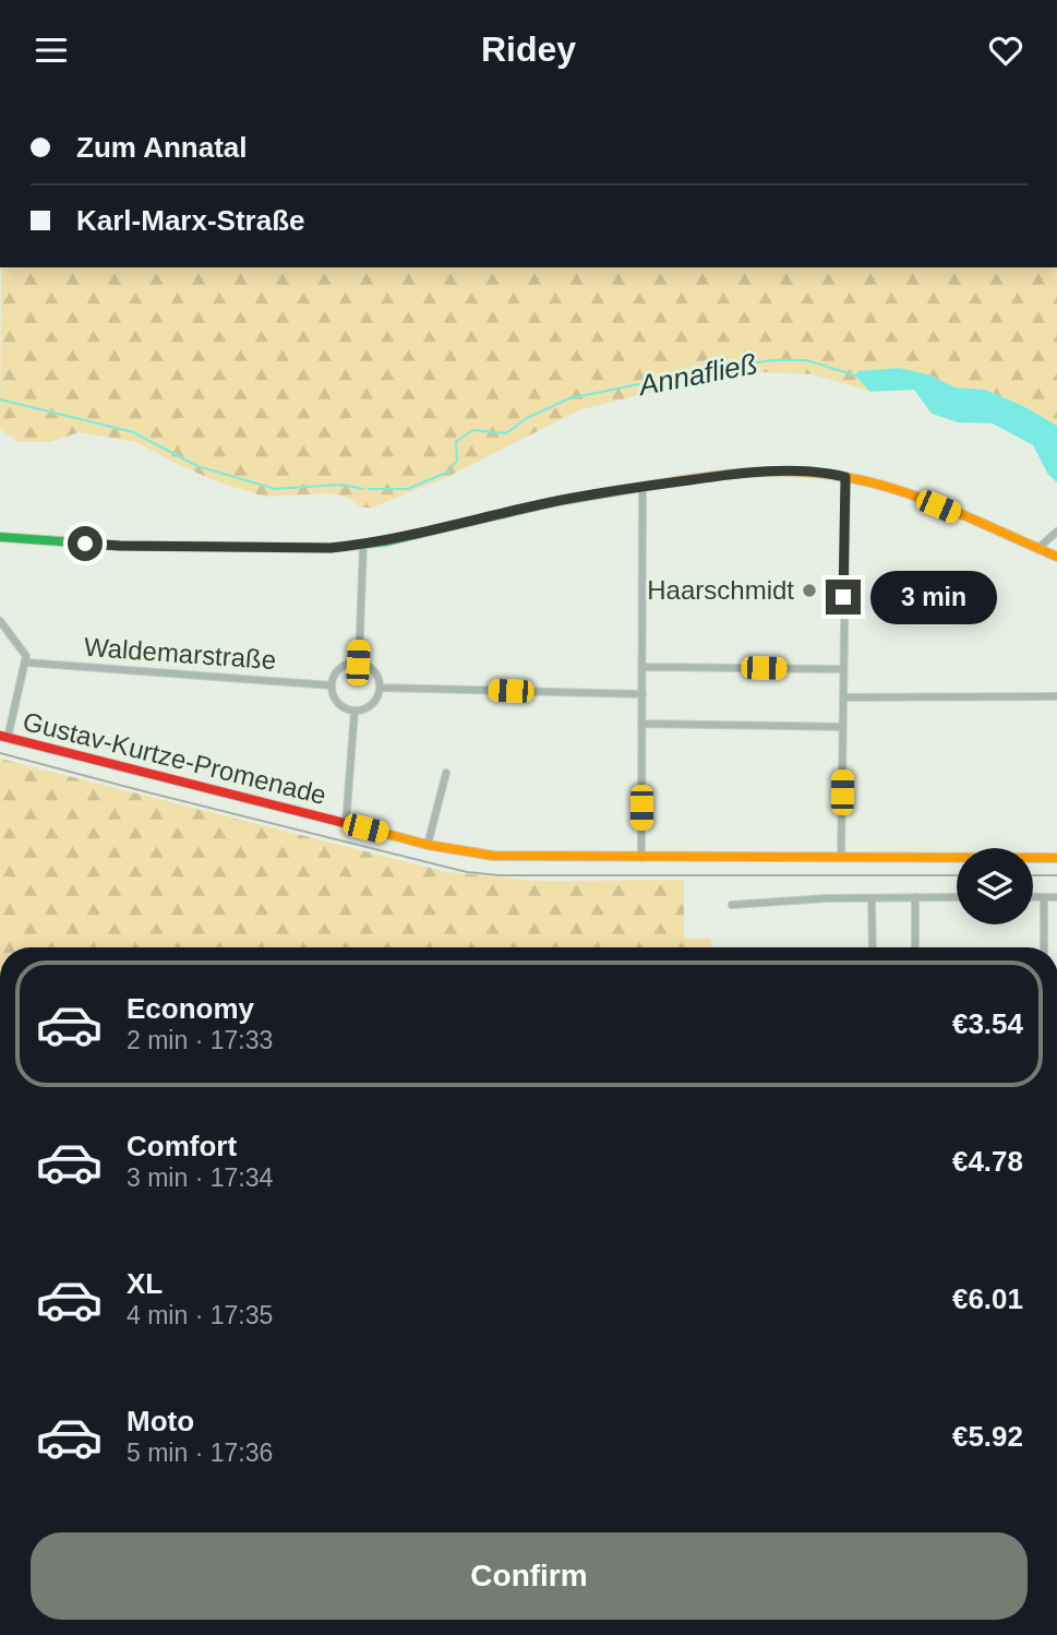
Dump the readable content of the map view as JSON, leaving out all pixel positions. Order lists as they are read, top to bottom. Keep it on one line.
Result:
{"streets":{"main road":["Gustav-Kurtze-Promenade"],"street":["Waldemarstraße"]},"water":["Annafließ"],"places":["Haarschmidt"],"page":{"header":"Ridey","banner":["Zum Annatal","Karl-Marx-Straße"],"bubble":"3 min","list":[{"name":"Economy","note":"2 min · 17:33","value":"€3.54"},{"name":"Comfort","note":"3 min · 17:34","value":"€4.78"},{"name":"XL","note":"4 min · 17:35","value":"€6.01"},{"name":"Moto","note":"5 min · 17:36","value":"€5.92"}],"buttons":"Confirm"}}
